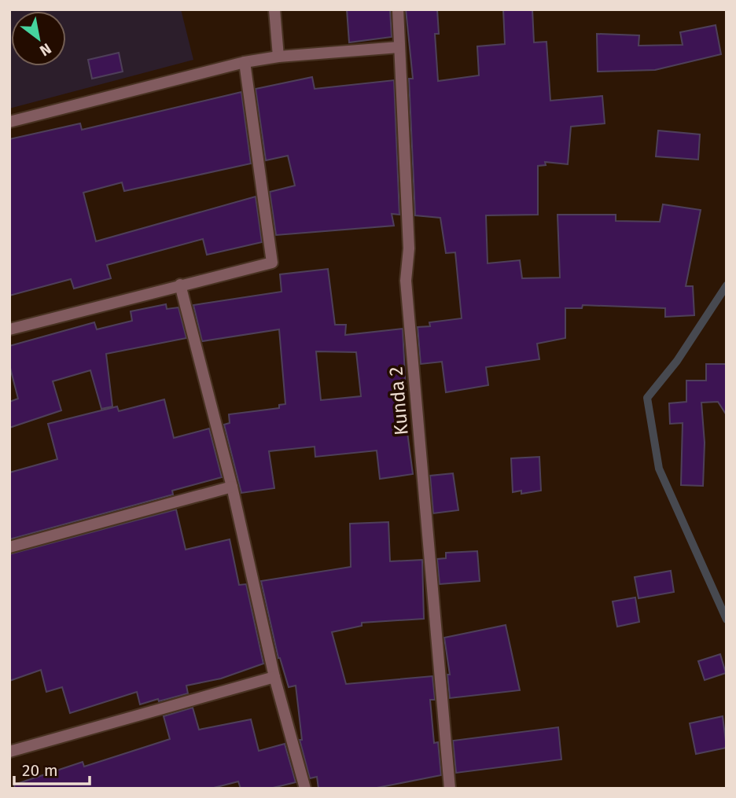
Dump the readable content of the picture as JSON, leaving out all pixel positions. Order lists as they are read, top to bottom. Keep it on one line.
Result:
{"streets":{"street":["Kunda 2"]},"scale_bar":"20 m","north":"bottom right"}
